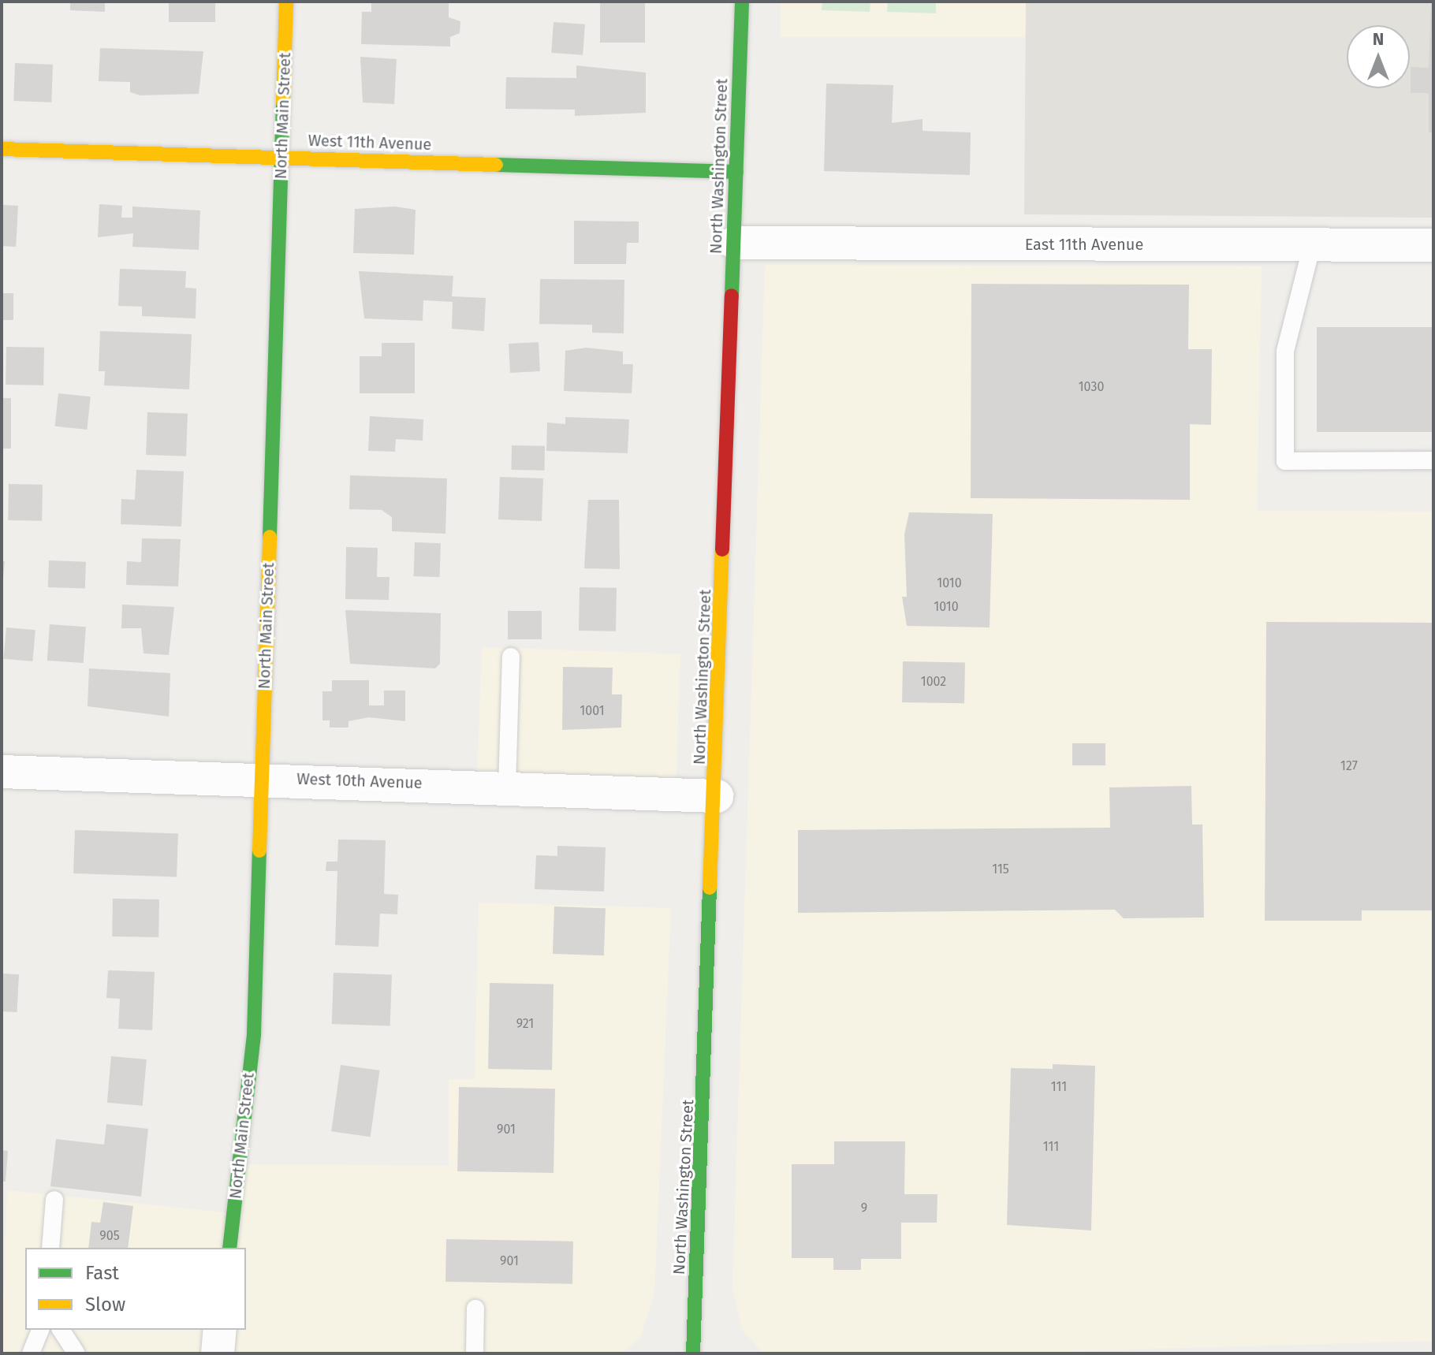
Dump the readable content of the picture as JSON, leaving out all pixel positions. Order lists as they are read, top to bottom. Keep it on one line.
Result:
{"streets":{"street":["North Main Street","West 11th Avenue","North Washington Street","East 11th Avenue","West 10th Avenue"]},"crossings":[["North Main Street","West 11th Avenue"],["North Main Street","West 10th Avenue"],["West 11th Avenue","North Washington Street"],["North Washington Street","East 11th Avenue"],["North Washington Street","West 10th Avenue"]],"house_numbers":["1030","1010","1010","1002","1001","127","115","921","111","901","111","9","905","901"],"legend":["Fast","Slow"],"north":"top"}
